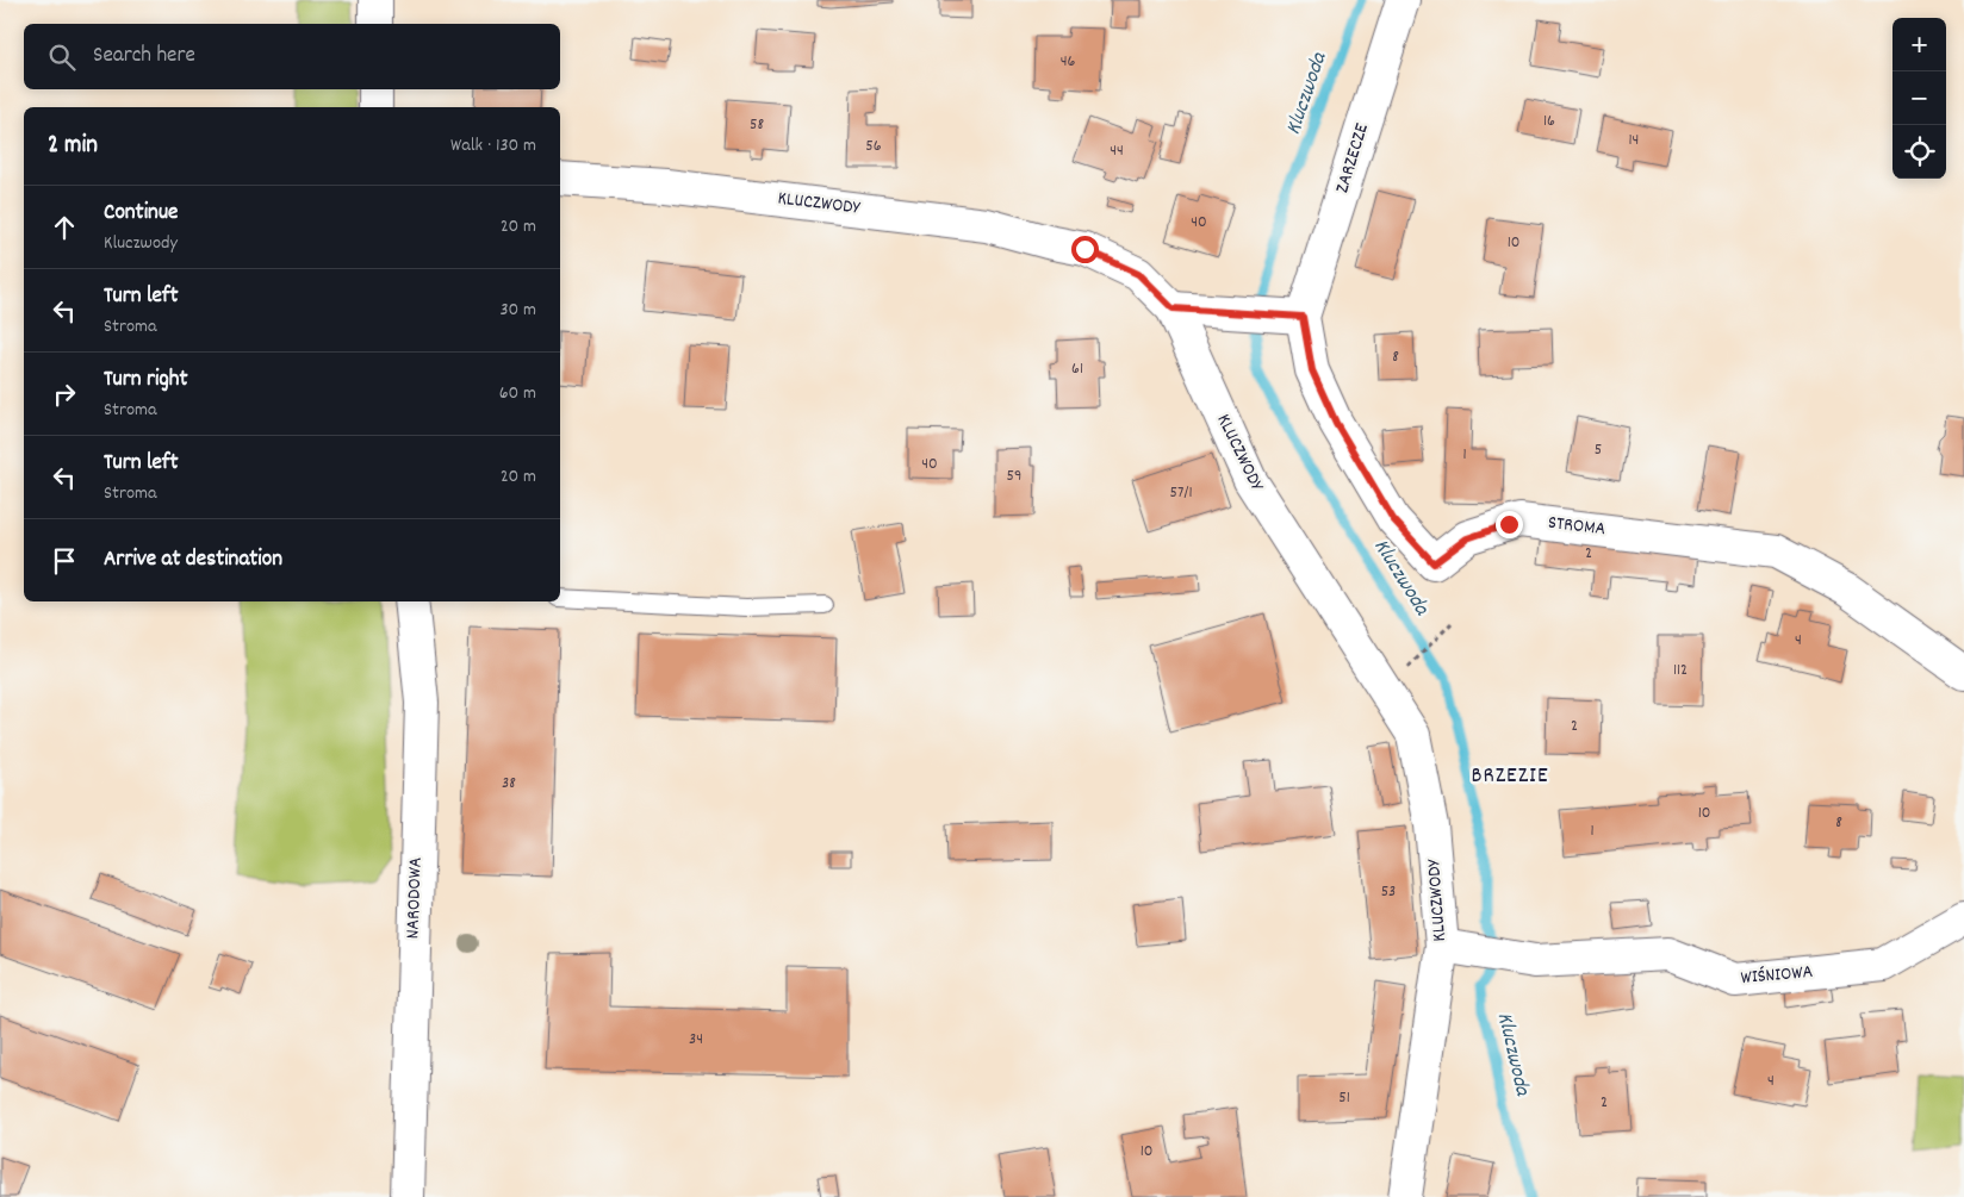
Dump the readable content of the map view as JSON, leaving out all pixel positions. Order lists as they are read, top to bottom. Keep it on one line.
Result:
{"streets":{"street":["ZARZECZE","KLUCZWODY","STROMA","NARODOWA","WIŚNIOWA"]},"crossings":[["ZARZECZE","STROMA"],["KLUCZWODY","WIŚNIOWA"]],"districts":["BRZEZIE"],"water":["Kluczwoda"],"house_numbers":["46","16","58","14","56","44","40","10","8","61","5","1","40","59","57/1","2","4","112","2","38","10","8","1","53","34","4","51","2","10"],"page":{"map_buttons":["+","−"],"search":"Search here","heading":["2 min","Walk · 130 m"],"list":[["Continue","Kluczwody","20 m"],["Turn left","Stroma","30 m"],["Turn right","Stroma","60 m"],["Turn left","Stroma","20 m"],"Arrive at destination"]}}
